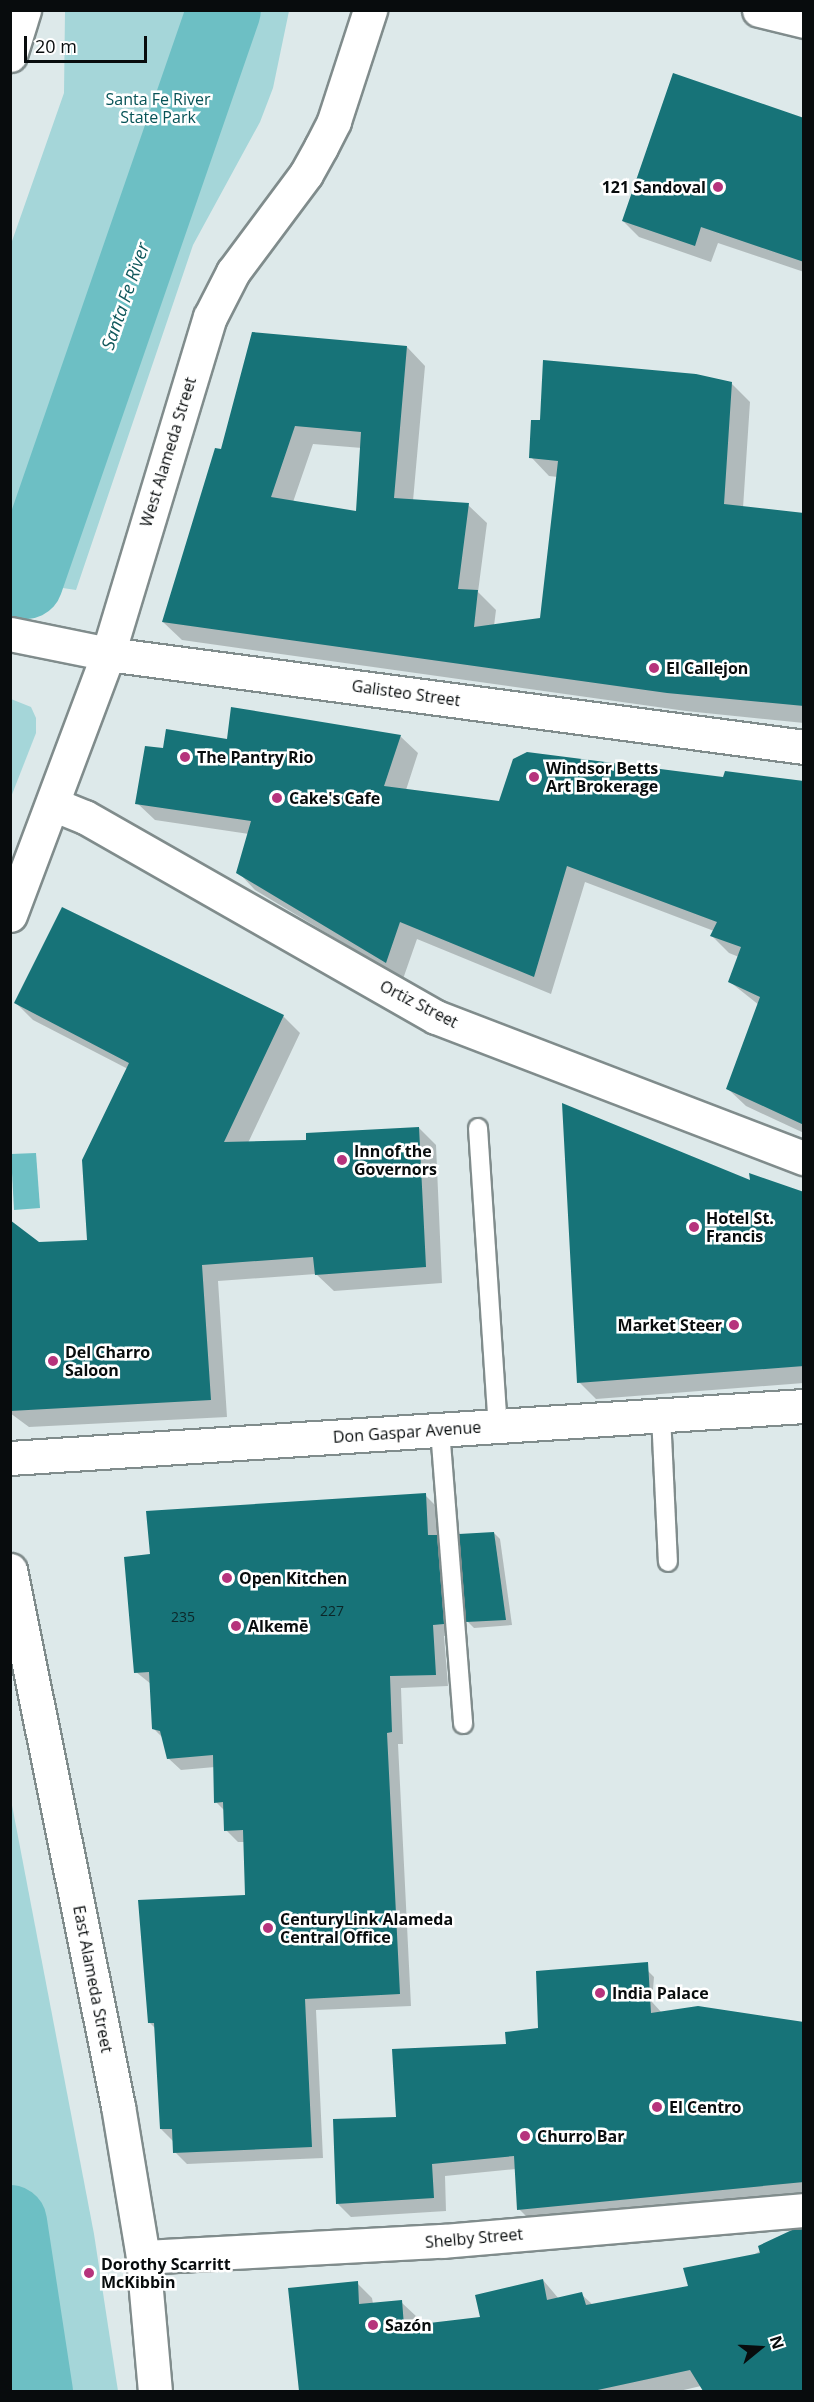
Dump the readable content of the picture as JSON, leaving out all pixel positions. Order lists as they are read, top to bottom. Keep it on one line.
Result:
{"streets":{"street":["West Alameda Street","Galisteo Street","Ortiz Street","Don Gaspar Avenue","East Alameda Street","Shelby Street"]},"crossings":[["West Alameda Street","Galisteo Street"],["West Alameda Street","Ortiz Street"],["East Alameda Street","Shelby Street"]],"water":["Santa Fe River"],"parks":["Santa Fe River State Park"],"places":["121 Sandoval","El Callejon","The Pantry Rio","Windsor Betts Art Brokerage","Cake's Cafe","Inn of the Governors","Hotel St. Francis","Market Steer","Del Charro Saloon","Open Kitchen","Alkemē","CenturyLink Alameda Central Office","India Palace","El Centro","Churro Bar","Dorothy Scarritt McKibbin","Sazón"],"house_numbers":["227","235"],"scale_bar":"20 m","north":"right"}
